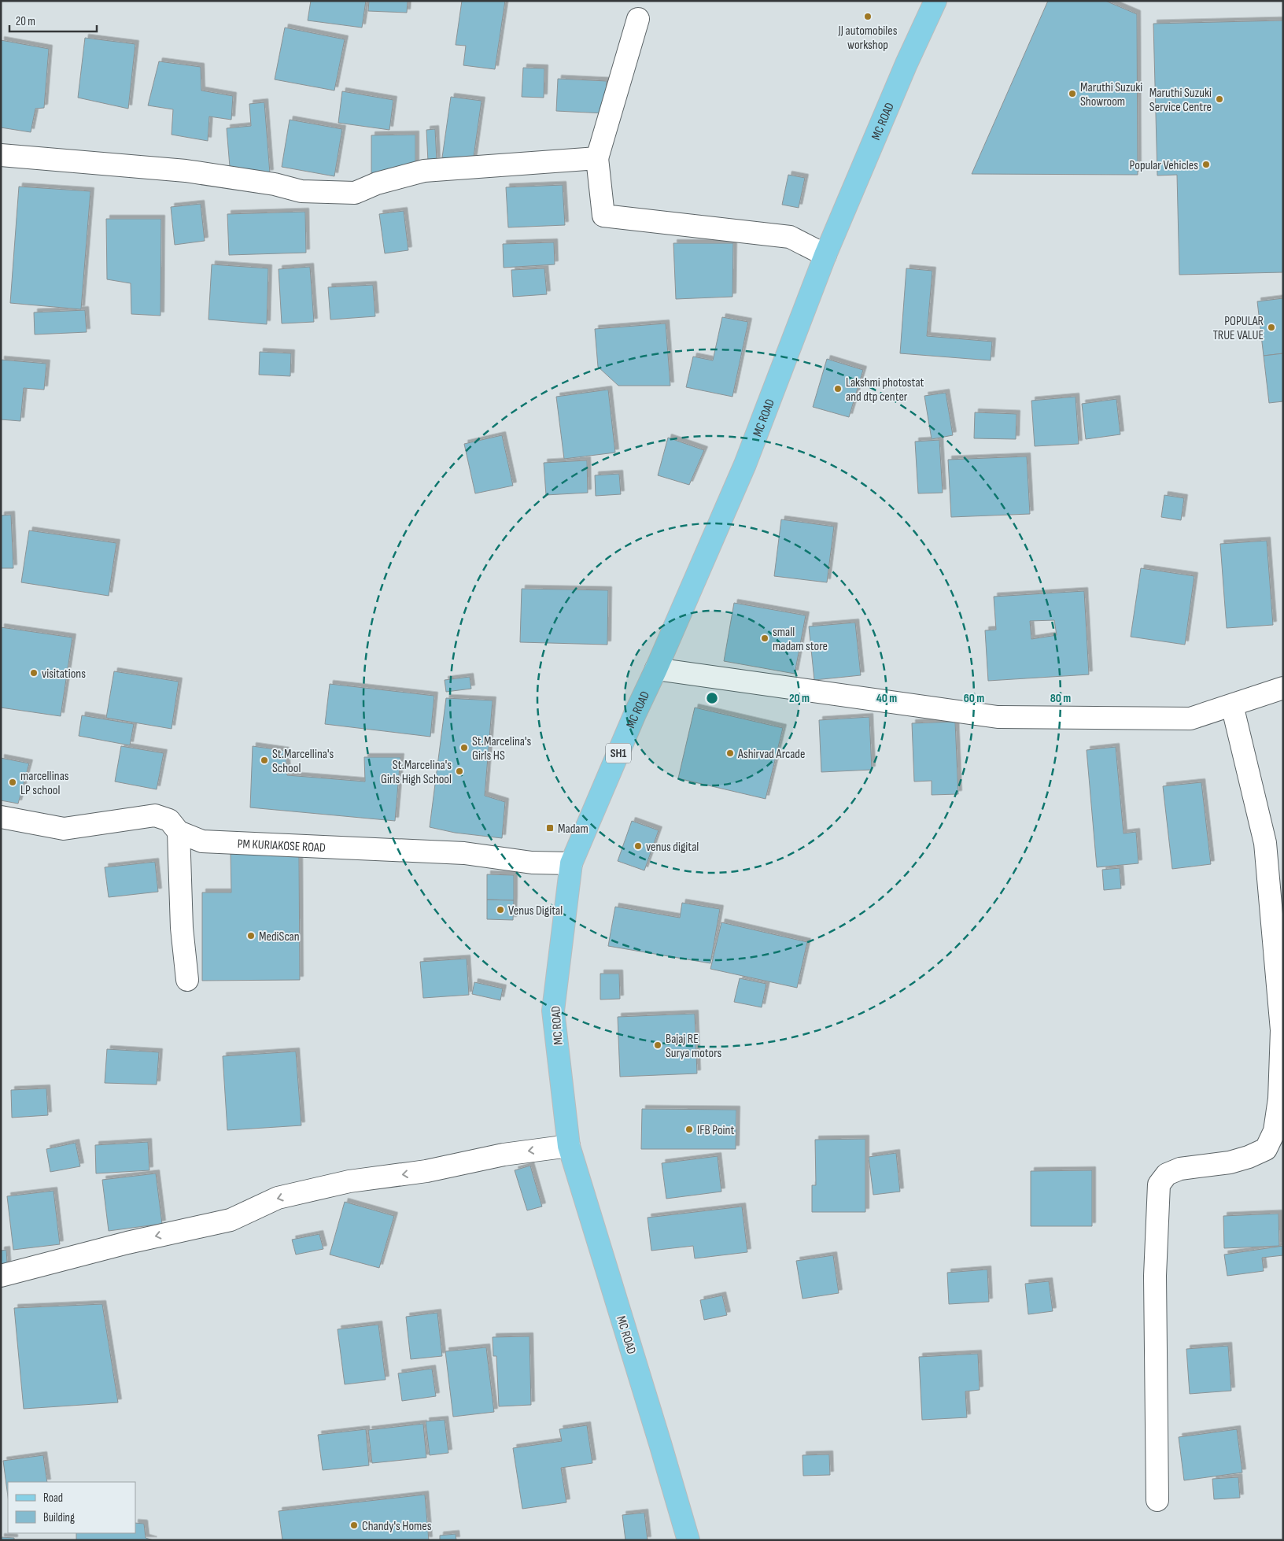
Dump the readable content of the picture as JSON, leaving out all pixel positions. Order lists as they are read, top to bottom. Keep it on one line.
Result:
{"streets":{"main road":["MC ROAD","SH1"],"street":["PM KURIAKOSE ROAD"]},"crossings":[["MC ROAD","PM KURIAKOSE ROAD"]],"places":{"other":["JJ automobiles workshop","Maruthi Suzuki Showroom","Maruthi Suzuki Service Centre","Popular Vehicles","POPULAR TRUE VALUE","Lakshmi photostat and dtp center","small madam store","visitations","St.Marcelina's Girls HS","Ashirvad Arcade","St.Marcellina's School","St.Marcelina's Girls High School","marcellinas LP school","venus digital","Venus Digital","MediScan","Bajaj RE Surya motors","IFB Point","Chandy's Homes"],"transit":["Madam"]},"legend":["Road","Building"],"scale_bar":"20 m","rings":["20 m","40 m","60 m","80 m"]}
